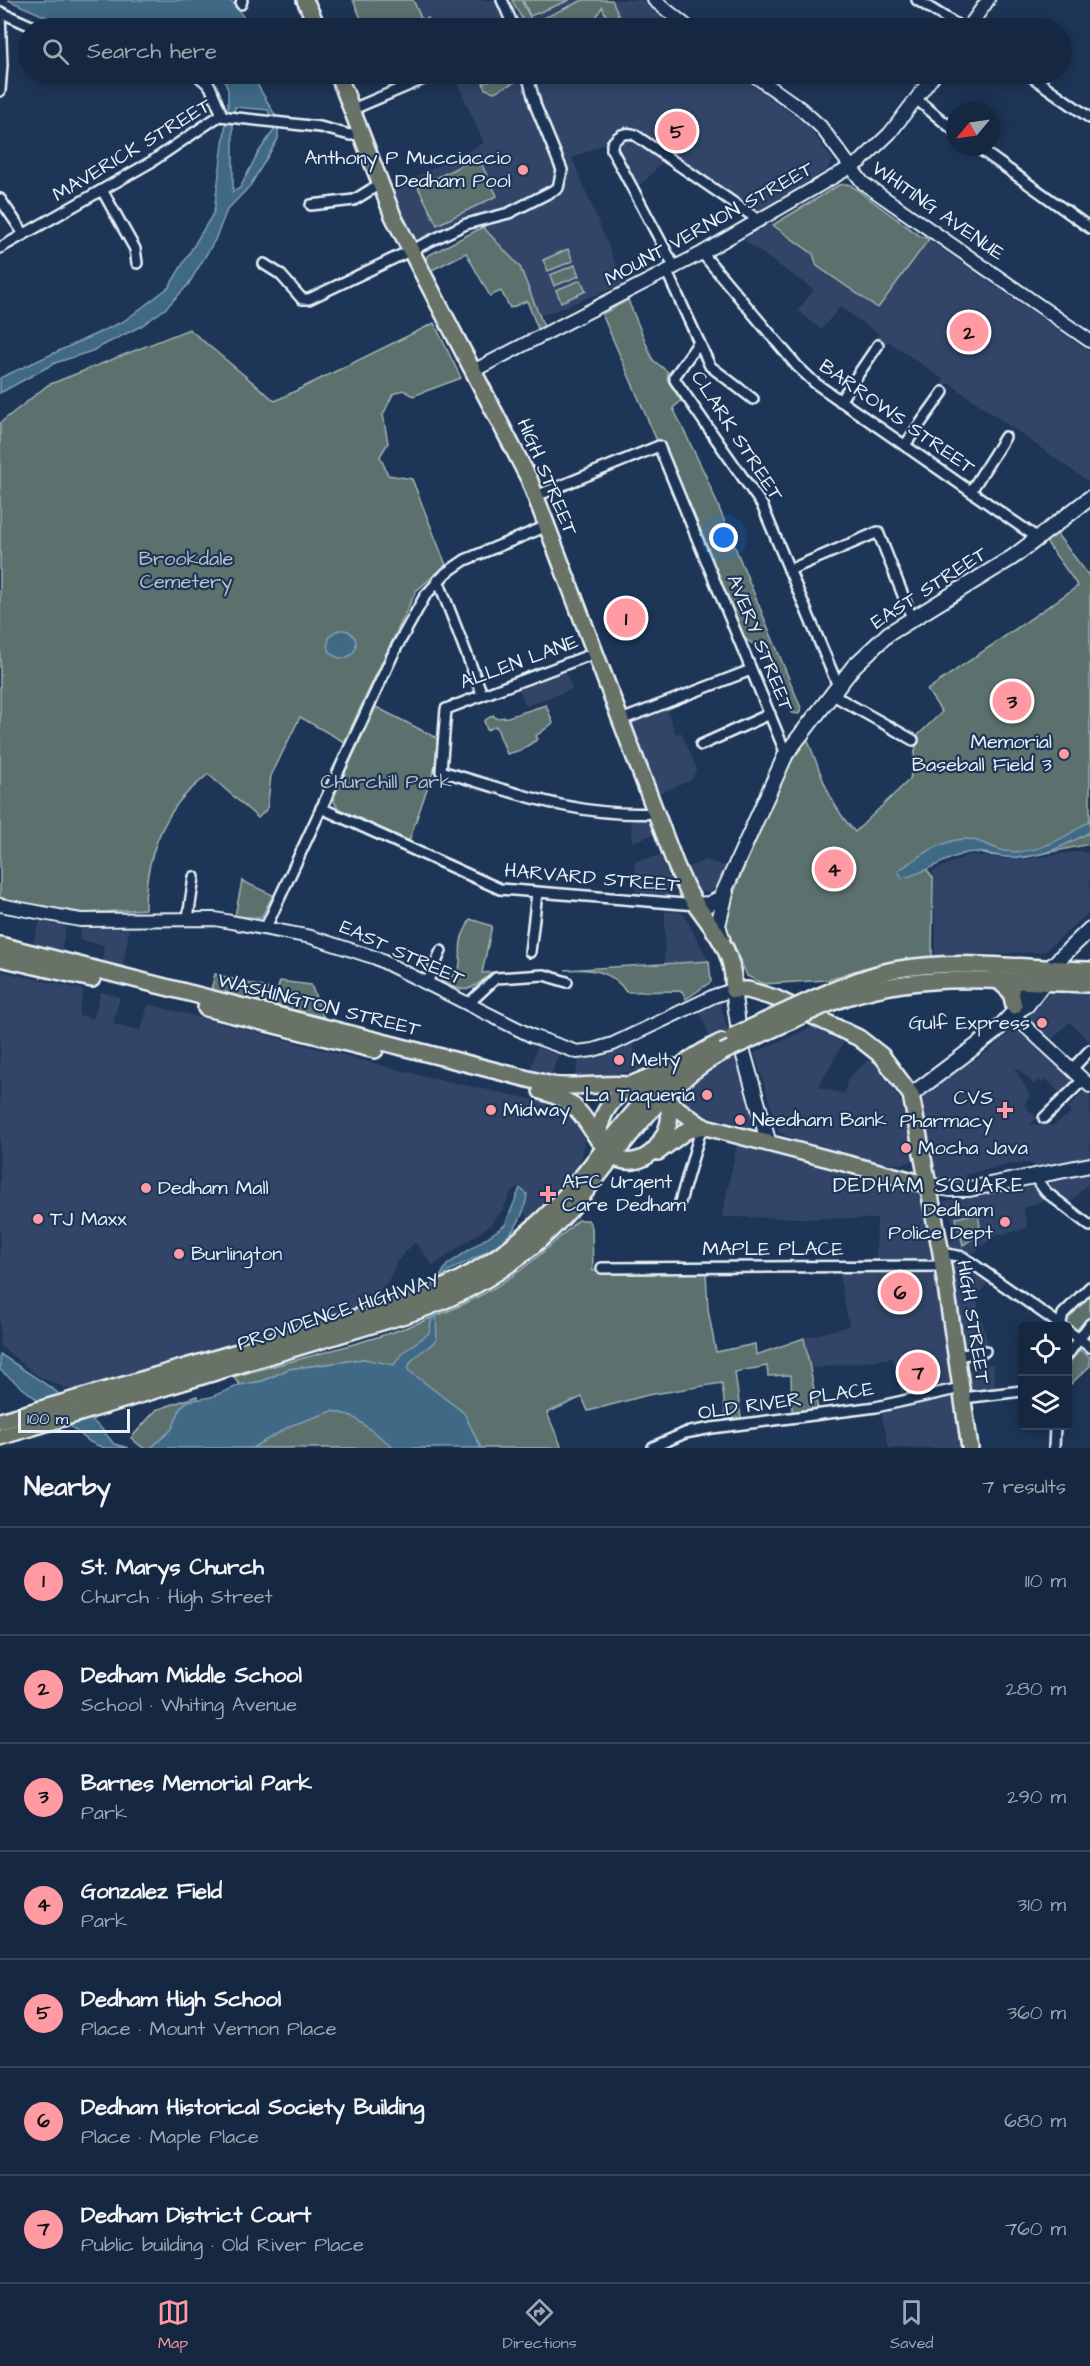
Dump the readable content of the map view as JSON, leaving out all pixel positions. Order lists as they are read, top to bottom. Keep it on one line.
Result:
{"streets":{"main road":["HIGH STREET","EAST STREET","WASHINGTON STREET","PROVIDENCE HIGHWAY"],"street":["MAVERICK STREET","WHITING AVENUE","MOUNT VERNON STREET","BARROWS STREET","CLARK STREET","AVERY STREET","ALLEN LANE","HARVARD STREET","MAPLE PLACE","OLD RIVER PLACE"]},"crossings":[["MAVERICK STREET","HIGH STREET"],["WHITING AVENUE","MOUNT VERNON STREET"],["MOUNT VERNON STREET","BARROWS STREET"],["MOUNT VERNON STREET","HIGH STREET"],["BARROWS STREET","EAST STREET"],["CLARK STREET","EAST STREET"],["HIGH STREET","EAST STREET"],["HIGH STREET","AVERY STREET"],["HIGH STREET","ALLEN LANE"],["HIGH STREET","HARVARD STREET"],["HIGH STREET","MAPLE PLACE"],["HIGH STREET","OLD RIVER PLACE"],["EAST STREET","AVERY STREET"],["EAST STREET","HARVARD STREET"],["WASHINGTON STREET","PROVIDENCE HIGHWAY"]],"districts":["DEDHAM SQUARE"],"parks":["Brookdale Cemetery","Churchill Park"],"places":{"other":["Anthony P Mucciaccio Dedham Pool","Memorial Baseball Field 3","Gulf Express","Melty","La Taqueria","Midway","Needham Bank","Mocha Java","Dedham Mall","TJ Maxx","Dedham Police Dept","Burlington"],"health":["CVS Pharmacy","AFC Urgent Care Dedham"]},"scale_bar":"100 m","north":"bottom left","page":{"search":"Search here","pins":["5","2","1","3","4","6","7"],"scale":"100 m","heading":["Nearby","7 results"],"list":[{"mark":"1","name":"St. Marys Church","note":"Church · High Street","value":"110 m"},{"mark":"2","name":"Dedham Middle School","note":"School · Whiting Avenue","value":"280 m"},{"mark":"3","name":"Barnes Memorial Park","note":"Park","value":"290 m"},{"mark":"4","name":"Gonzalez Field","note":"Park","value":"310 m"},{"mark":"5","name":"Dedham High School","note":"Place · Mount Vernon Place","value":"360 m"},{"mark":"6","name":"Dedham Historical Society Building","note":"Place · Maple Place","value":"680 m"},{"mark":"7","name":"Dedham District Court","note":"Public building · Old River Place","value":"760 m"}],"nav":["Map","Directions","Saved"]}}
